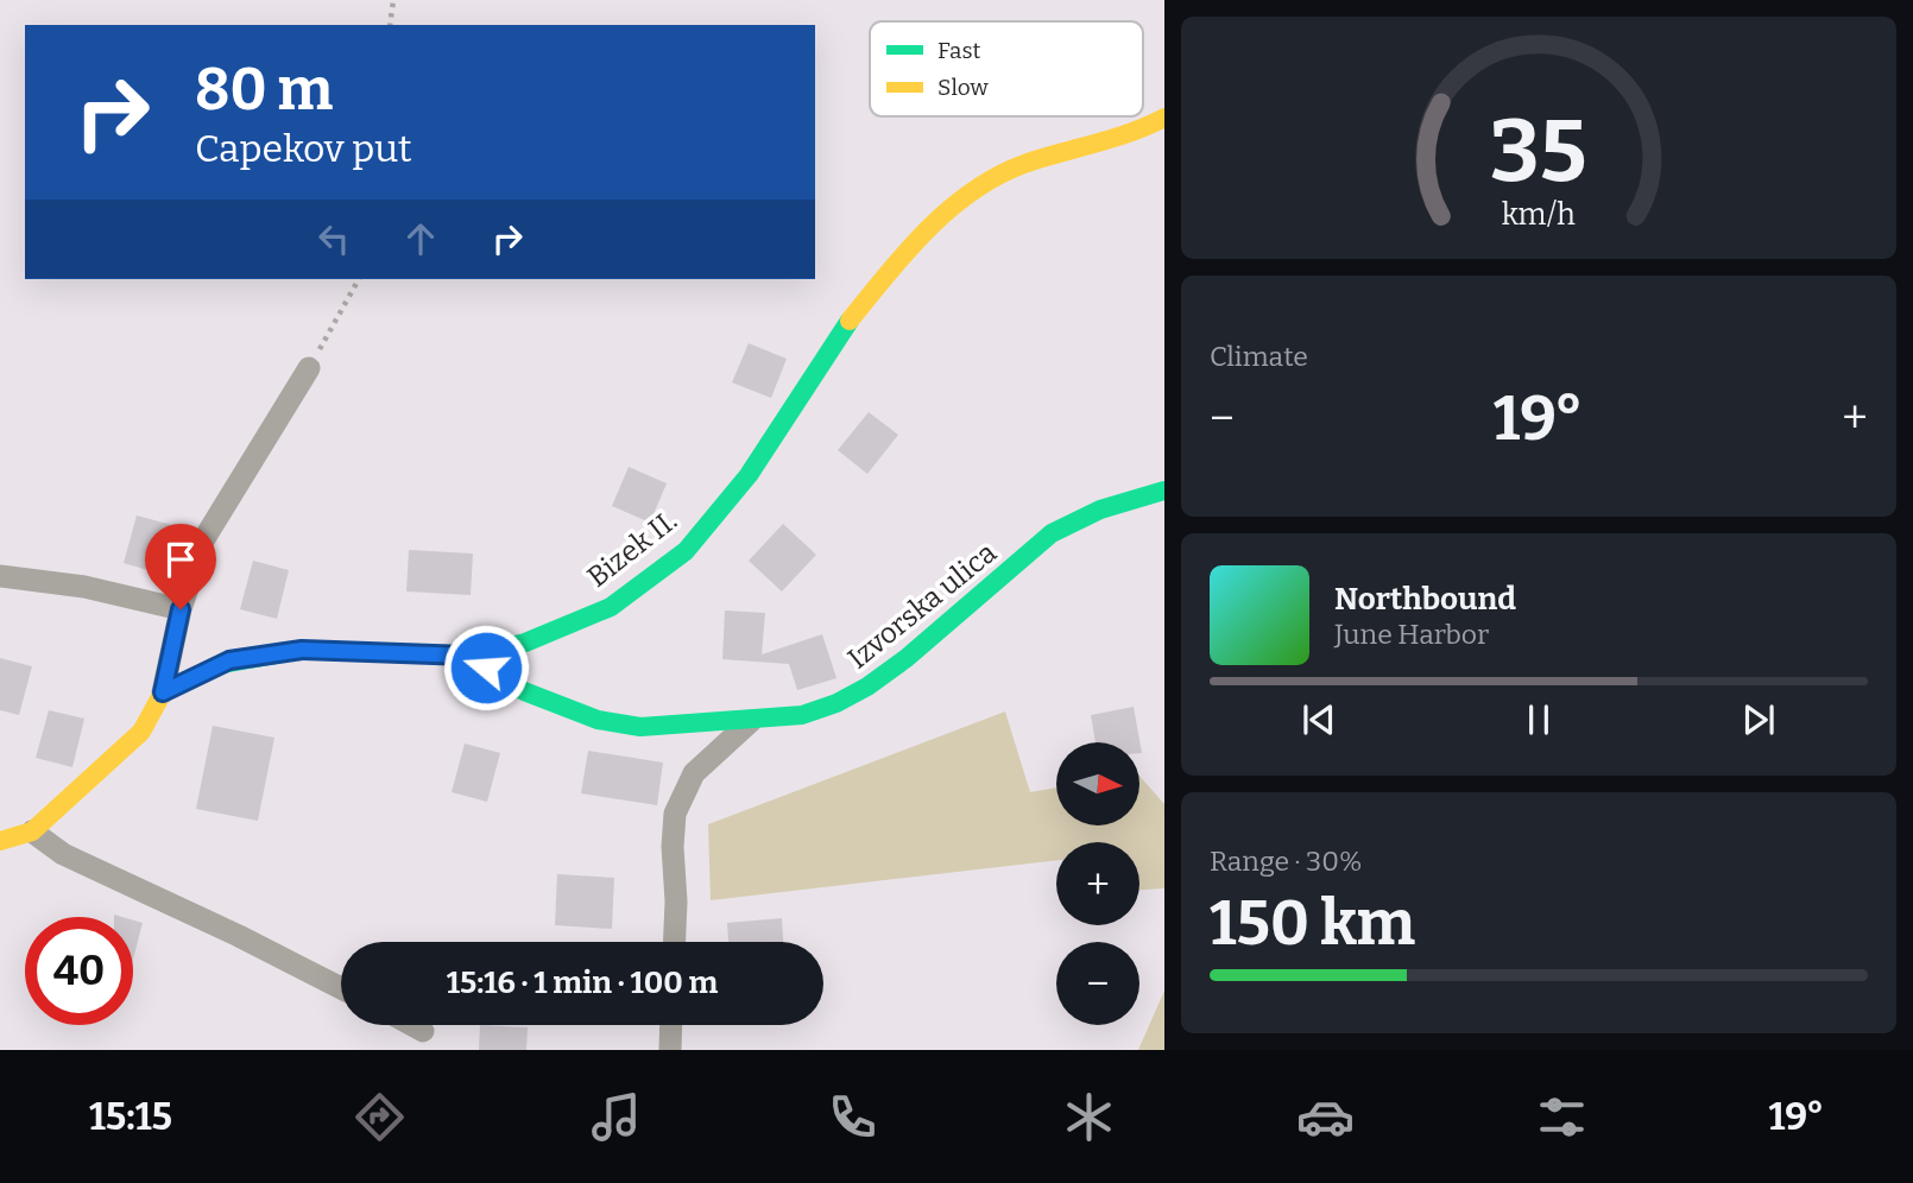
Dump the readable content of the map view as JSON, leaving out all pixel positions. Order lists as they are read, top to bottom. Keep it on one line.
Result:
{"streets":{"street":["Bizek II.","Izvorska ulica"]},"crossings":[["Bizek II.","Izvorska ulica"]],"legend":["Fast","Slow"],"north":"right","page":{"turn":["80 m","Capekov put"],"tile":["Climate",["Range · 30%","150 km"]],"heat":["−","19°","+"],"song":["Northbound","June Harbor"],"map_buttons":["+","−"],"limit":"40","trip":"15:16 · 1 min · 100 m","tabs":["15:15","19°"],"gauge":["35","km/h"]}}
